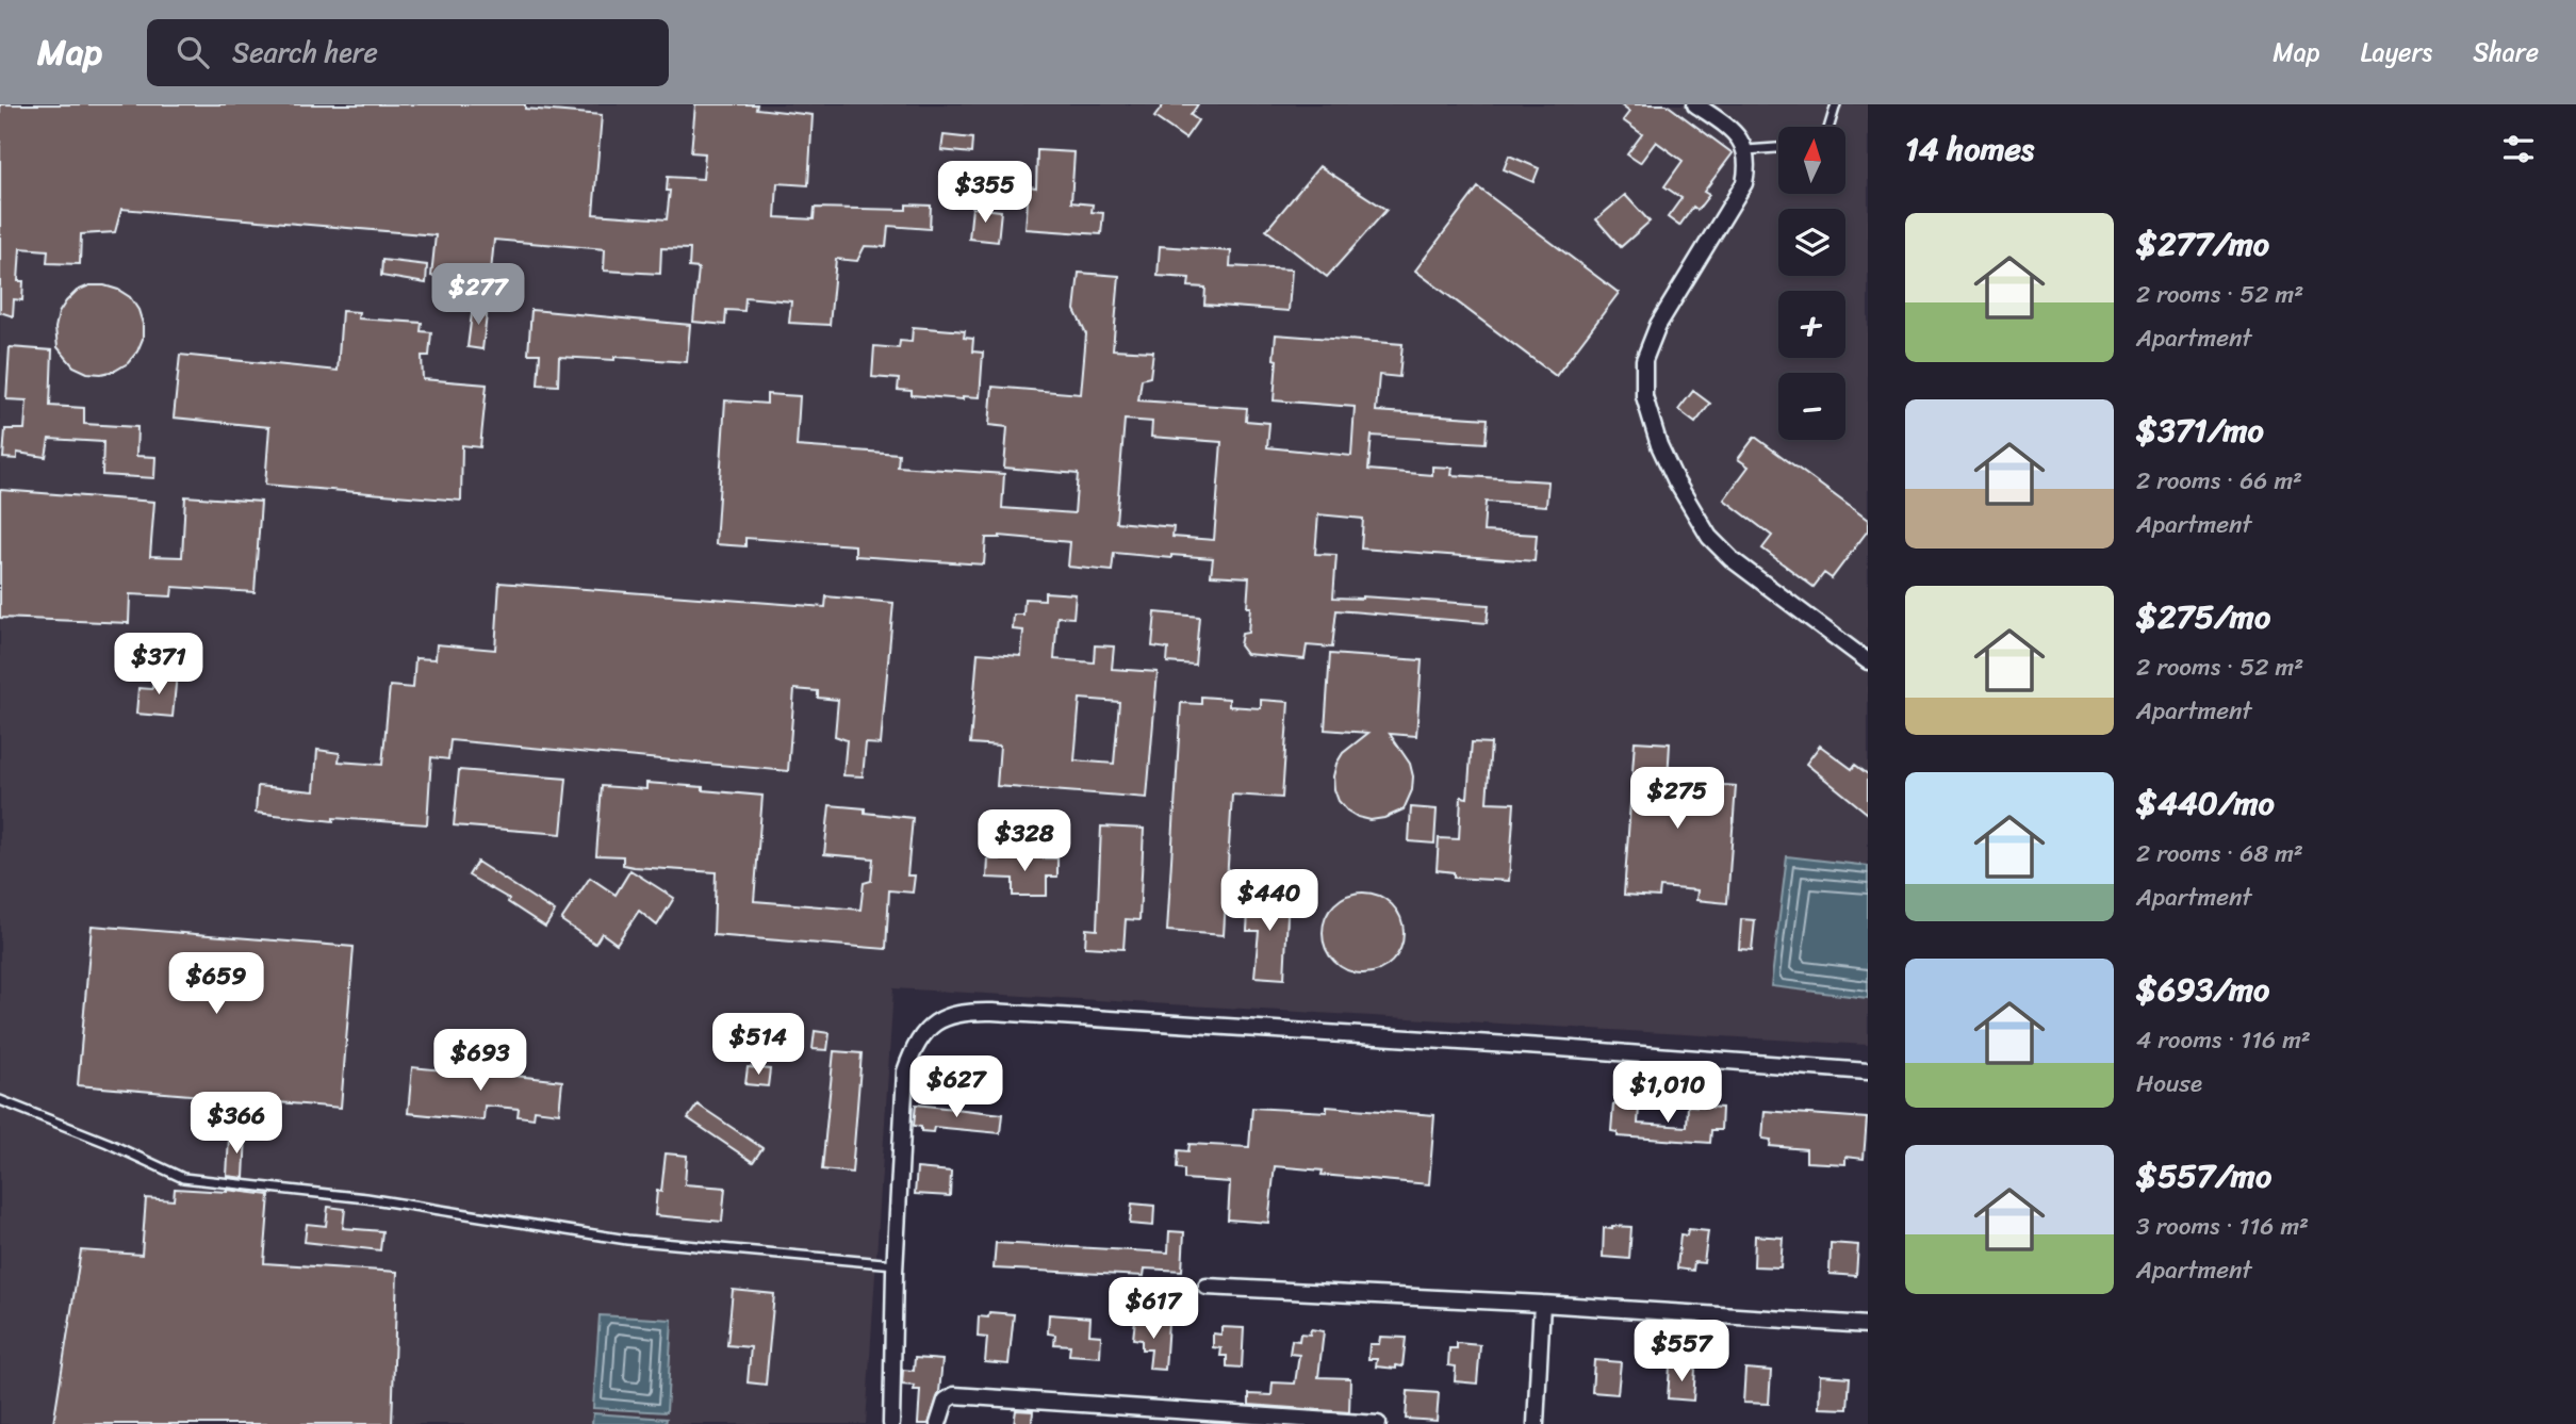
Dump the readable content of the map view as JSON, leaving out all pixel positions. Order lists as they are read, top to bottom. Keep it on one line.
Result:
{"north":"top","page":{"header":"Map","search":"Search here","nav":["Map","Layers","Share"],"heading":"14 homes","map_buttons":["+","−"],"price":["$355","$277","$371","$275","$328","$440","$659","$514","$693","$627","$1,010","$366","$617","$557"],"list":[{"name":"$277/mo","note":"2 rooms · 52 m² · Apartment"},{"name":"$371/mo","note":"2 rooms · 66 m² · Apartment"},{"name":"$275/mo","note":"2 rooms · 52 m² · Apartment"},{"name":"$440/mo","note":"2 rooms · 68 m² · Apartment"},{"name":"$693/mo","note":"4 rooms · 116 m² · House"},{"name":"$557/mo","note":"3 rooms · 116 m² · Apartment"}]}}
